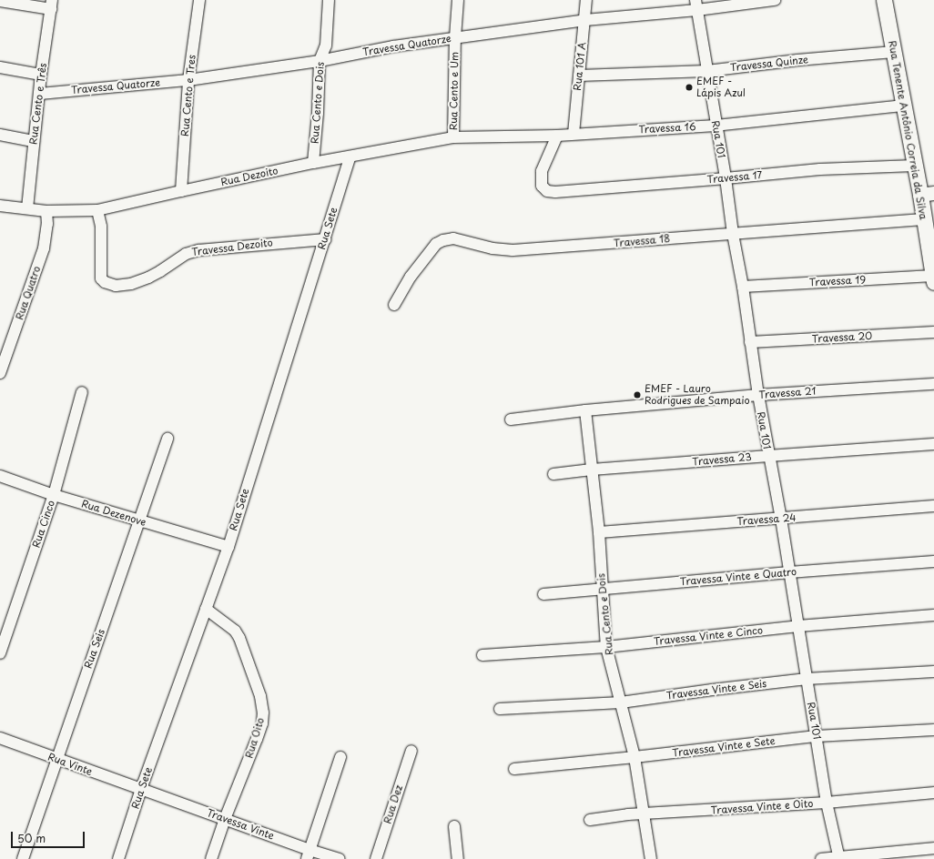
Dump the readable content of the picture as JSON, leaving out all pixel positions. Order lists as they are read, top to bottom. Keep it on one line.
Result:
{"streets":{"main road":["Rua Tenente Antônio Correia da Silva"],"street":["Travessa Quatorze","Travessa Quinze","Rua 101 A","Rua Cento e Um","Rua Cento e Tres","Rua Cento e Dois","Rua Cento e Três","Travessa 16","Rua 101","Rua Dezoito","Travessa 17","Rua Sete","Travessa 18","Travessa Dezoito","Travessa 19","Rua Quatro","Travessa 20","Travessa 21","Travessa 23","Rua Dezenove","Travessa 24","Rua Cinco","Travessa Vinte e Quatro","Travessa Vinte e Cinco","Rua Seis","Travessa Vinte e Seis","Rua Oito","Travessa Vinte e Sete","Rua Vinte","Rua Dez","Travessa Vinte e Oito","Travessa Vinte"]},"crossings":[["Travessa Quatorze","Rua 101 A"],["Travessa Quatorze","Rua Cento e Um"],["Travessa Quatorze","Rua Cento e Tres"],["Travessa Quatorze","Rua Cento e Dois"],["Travessa Quatorze","Rua Cento e Três"],["Travessa Quatorze","Rua 101"],["Travessa Quinze","Rua 101 A"],["Travessa Quinze","Rua Tenente Antônio Correia da Silva"],["Travessa Quinze","Rua 101"],["Rua 101 A","Travessa 16"],["Rua Cento e Um","Travessa 16"],["Rua Cento e Um","Rua Dezoito"],["Rua Cento e Tres","Rua Dezoito"],["Rua Cento e Dois","Rua Dezoito"],["Rua Cento e Dois","Travessa 21"],["Rua Cento e Dois","Travessa 23"],["Rua Cento e Dois","Travessa 24"],["Rua Cento e Dois","Travessa Vinte e Quatro"],["Rua Cento e Dois","Travessa Vinte e Cinco"],["Rua Cento e Dois","Travessa Vinte e Seis"],["Rua Cento e Dois","Travessa Vinte e Sete"],["Rua Cento e Dois","Travessa Vinte e Oito"],["Rua Cento e Três","Rua Dezoito"],["Travessa 16","Rua Tenente Antônio Correia da Silva"],["Travessa 16","Rua 101"],["Travessa 16","Rua Dezoito"],["Travessa 16","Travessa 17"],["Rua Tenente Antônio Correia da Silva","Travessa 17"],["Rua Tenente Antônio Correia da Silva","Travessa 18"],["Rua Tenente Antônio Correia da Silva","Travessa 19"],["Rua 101","Travessa 17"],["Rua 101","Travessa 18"],["Rua 101","Travessa 19"],["Rua 101","Travessa 20"],["Rua 101","Travessa 21"],["Rua 101","Travessa 23"],["Rua 101","Travessa 24"],["Rua 101","Travessa Vinte e Quatro"],["Rua 101","Travessa Vinte e Cinco"],["Rua 101","Travessa Vinte e Seis"],["Rua 101","Travessa Vinte e Sete"],["Rua 101","Travessa Vinte e Oito"],["Rua Dezoito","Rua Sete"],["Rua Dezoito","Travessa Dezoito"],["Rua Dezoito","Rua Quatro"],["Rua Sete","Travessa Dezoito"],["Rua Sete","Rua Dezenove"],["Rua Sete","Rua Oito"],["Rua Sete","Rua Vinte"],["Rua Sete","Travessa Vinte"],["Rua Dezenove","Rua Cinco"],["Rua Dezenove","Rua Seis"],["Rua Seis","Rua Vinte"],["Rua Oito","Travessa Vinte"],["Rua Vinte","Travessa Vinte"]],"places":["EMEF - Lápis Azul","EMEF - Lauro Rodrigues de Sampaio"],"scale_bar":"50 m"}
